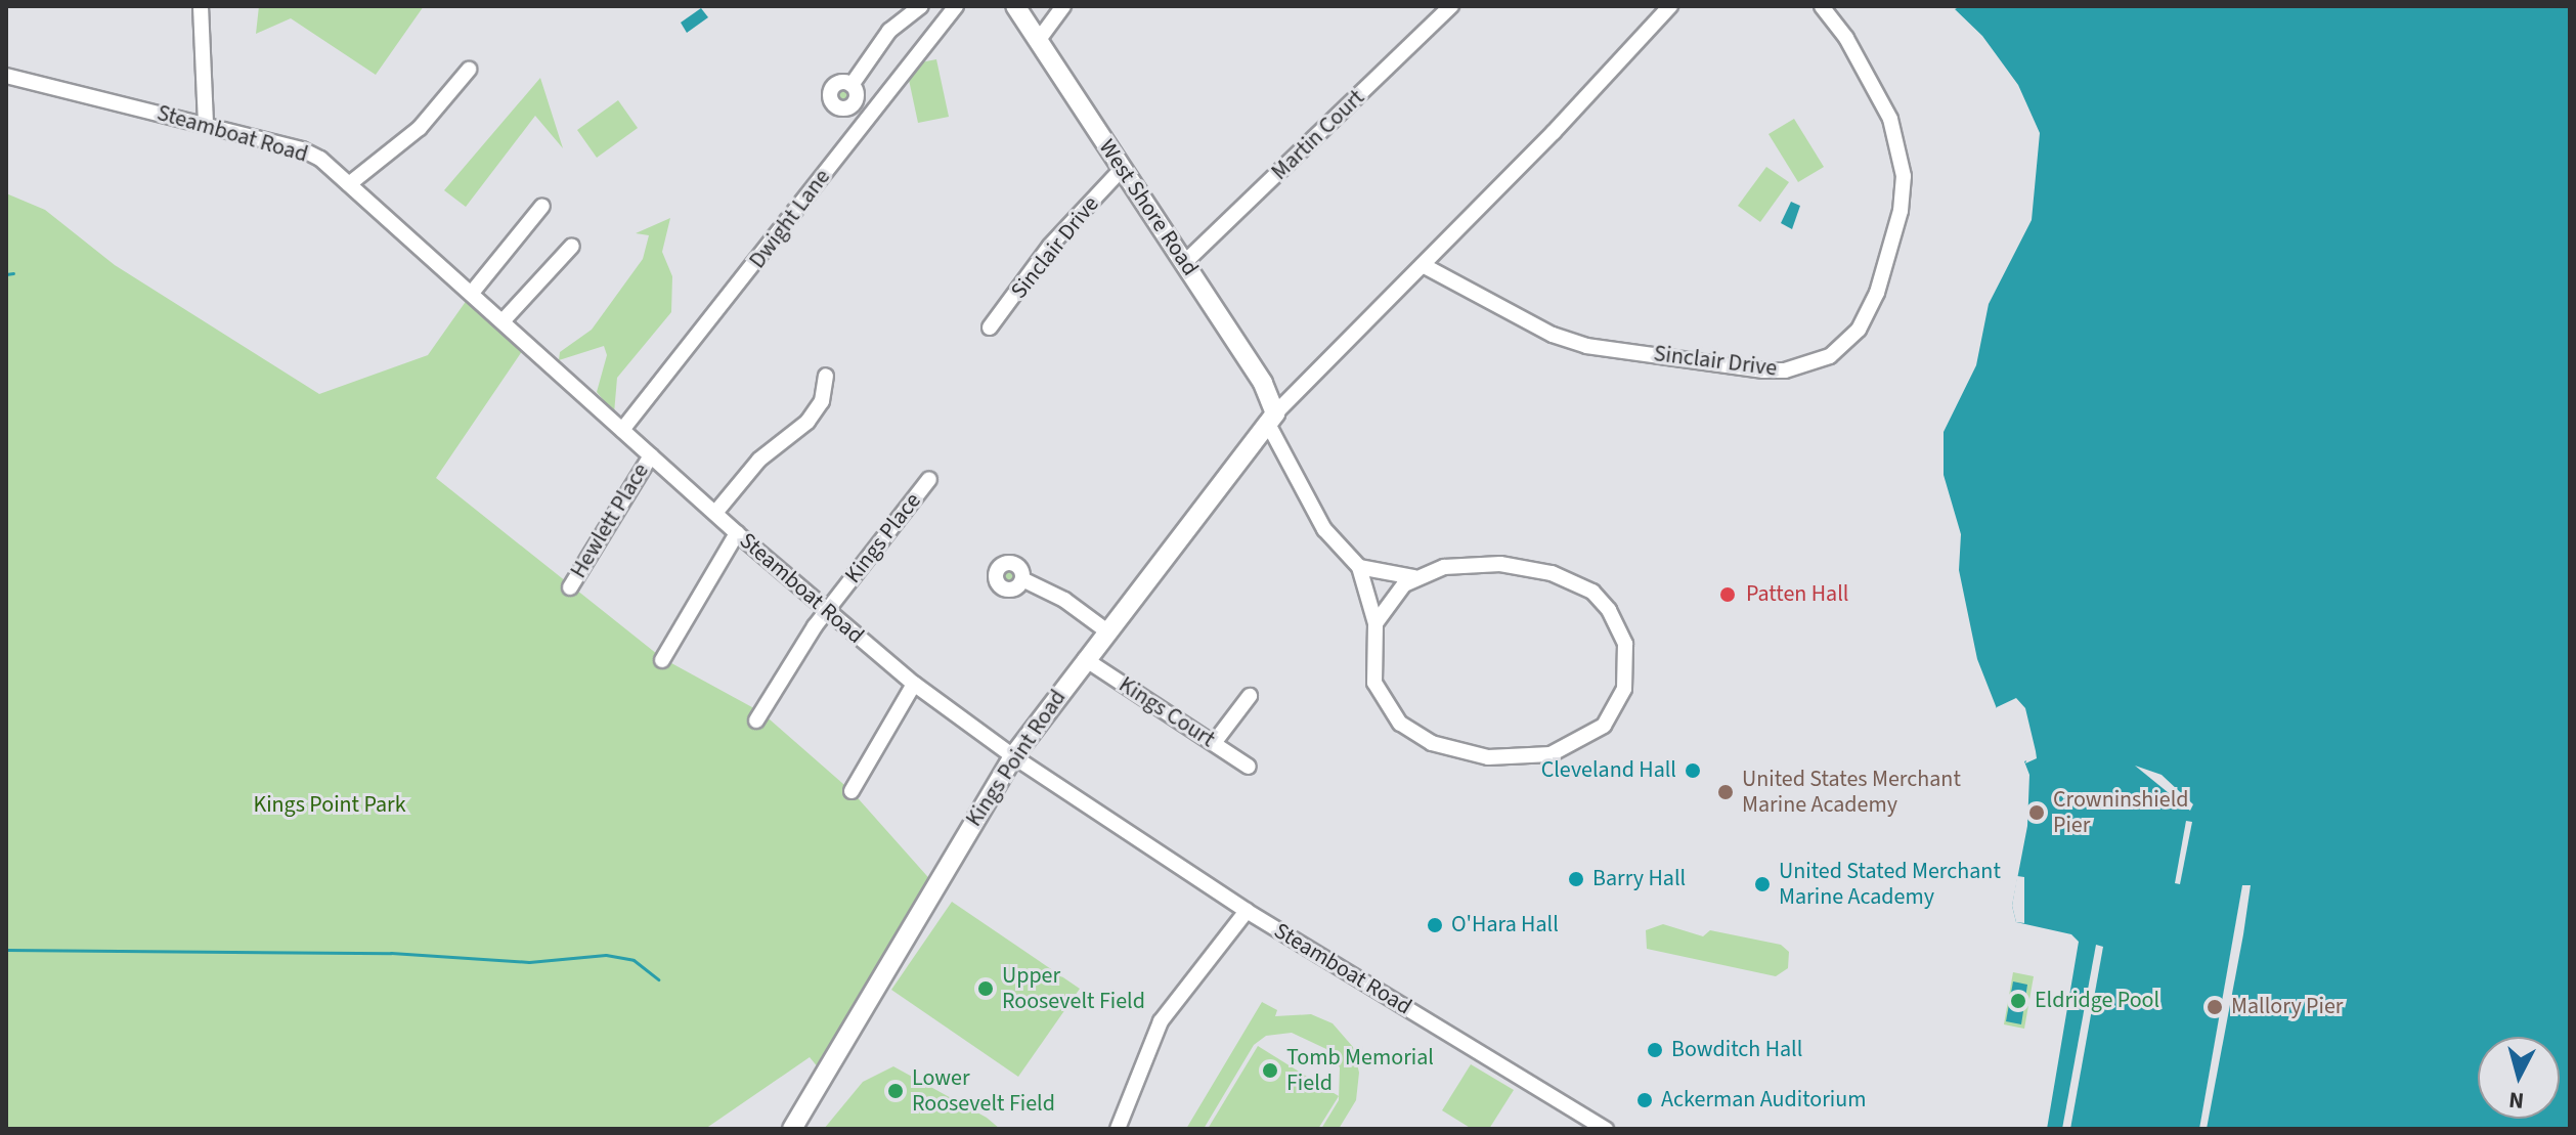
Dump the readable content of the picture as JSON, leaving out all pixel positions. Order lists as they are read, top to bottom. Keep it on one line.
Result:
{"streets":{"main road":["West Shore Road","Kings Point Road"],"street":["Steamboat Road","Martin Court","Dwight Lane","Sinclair Drive","Hewlett Place","Kings Place","Kings Court"]},"crossings":[["Steamboat Road","Dwight Lane"],["Steamboat Road","Hewlett Place"],["Steamboat Road","Kings Place"],["Steamboat Road","Kings Point Road"],["Martin Court","West Shore Road"],["West Shore Road","Sinclair Drive"],["West Shore Road","Kings Point Road"],["Kings Court","Kings Point Road"]],"parks":["Kings Point Park"],"places":["Patten Hall","Cleveland Hall","United States Merchant Marine Academy","Crowninshield Pier","Barry Hall","United Stated Merchant Marine Academy","O'Hara Hall","Upper Roosevelt Field","Eldridge Pool","Mallory Pier","Bowditch Hall","Tomb Memorial Field","Lower Roosevelt Field","Ackerman Auditorium"],"north":"bottom"}
